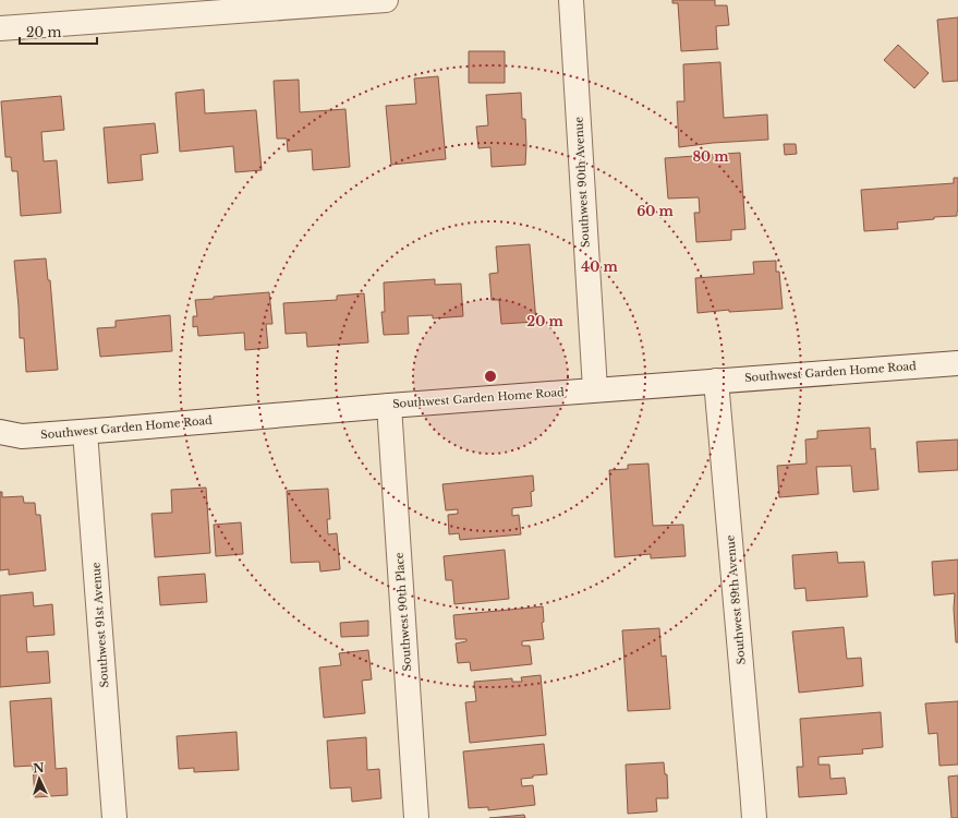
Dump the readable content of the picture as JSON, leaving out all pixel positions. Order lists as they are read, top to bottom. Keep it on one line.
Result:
{"streets":{"street":["Southwest 90th Avenue","Southwest Garden Home Road","Southwest 89th Avenue","Southwest 90th Place","Southwest 91st Avenue"]},"crossings":[["Southwest 90th Avenue","Southwest Garden Home Road"],["Southwest Garden Home Road","Southwest 89th Avenue"],["Southwest Garden Home Road","Southwest 90th Place"],["Southwest Garden Home Road","Southwest 91st Avenue"]],"scale_bar":"20 m","north":"top","rings":["80 m","60 m","40 m","20 m"]}
